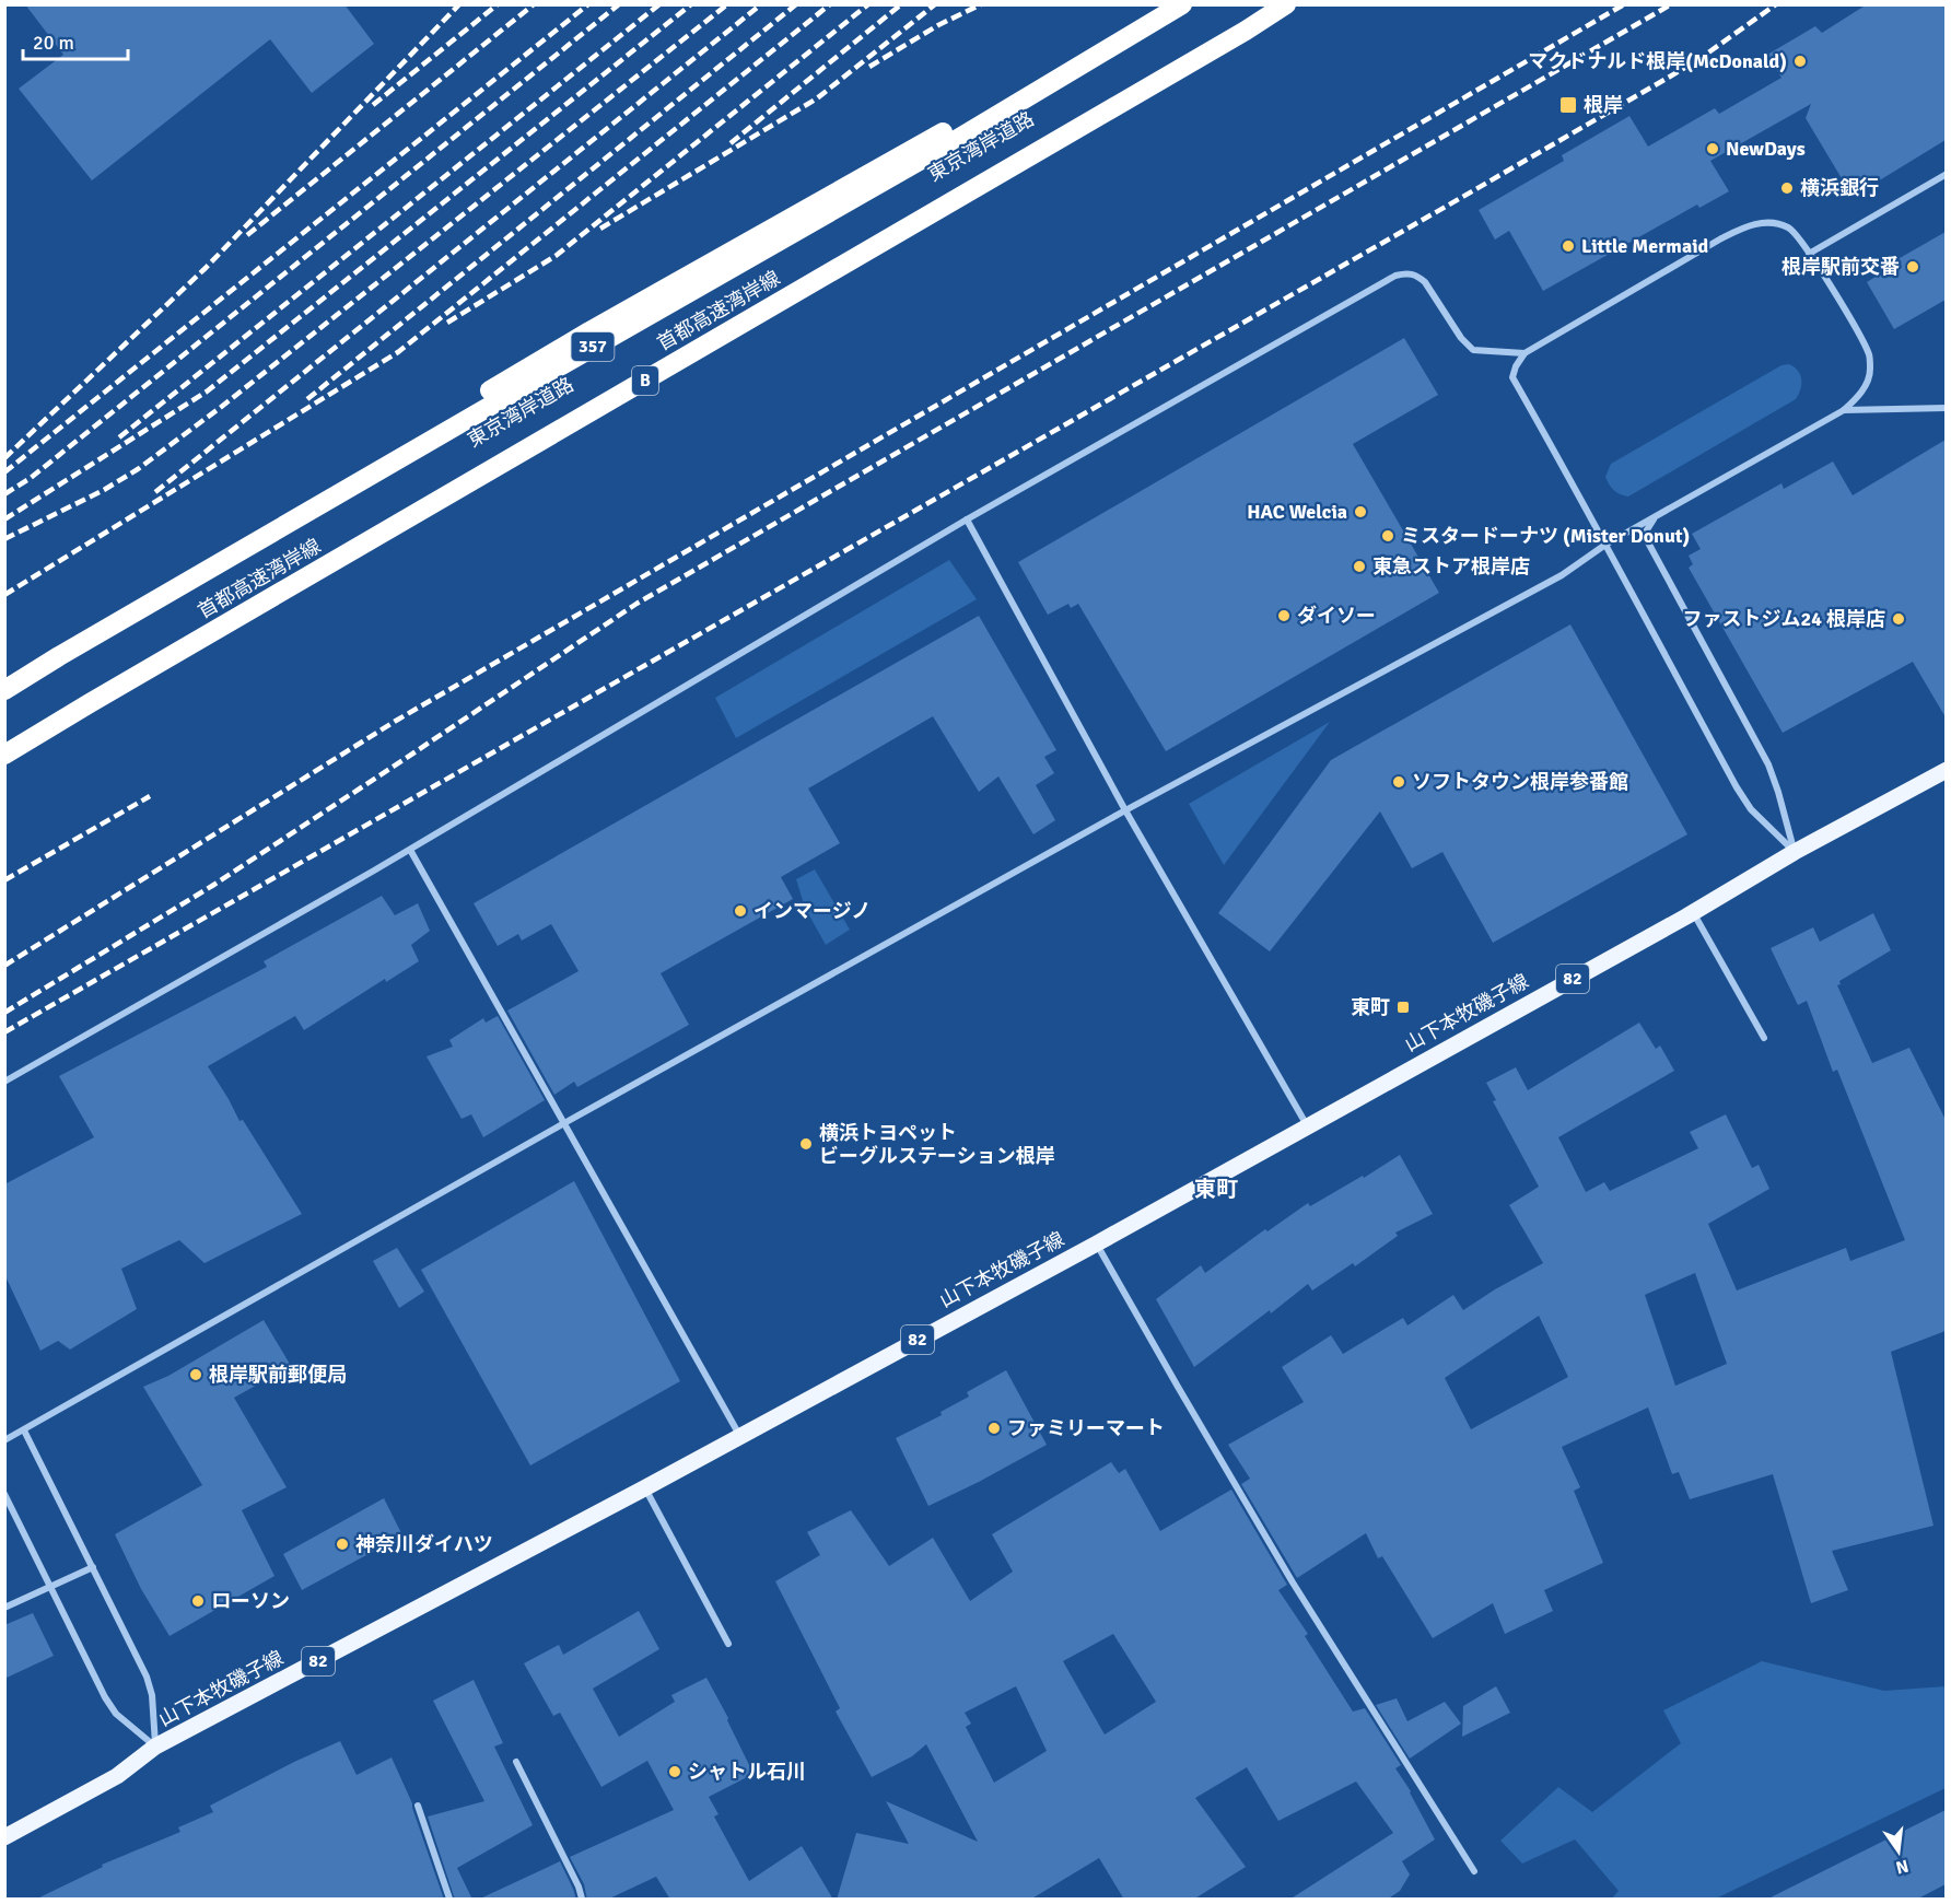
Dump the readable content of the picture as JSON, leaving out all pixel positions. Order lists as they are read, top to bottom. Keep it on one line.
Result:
{"streets":{"highway":["東京湾岸道路","首都高速湾岸線","357","B"],"main road":["82","山下本牧磯子線"]},"districts":["東町"],"places":{"other":["マクドナルド根岸(McDonald)","NewDays","横浜銀行","Little Mermaid","根岸駅前交番","HAC Welcia","ミスタードーナツ (Mister Donut)","東急ストア根岸店","ダイソー","ファストジム24 根岸店","ソフトタウン根岸参番館","インマージノ","横浜トヨペット ビーグルステーション根岸","根岸駅前郵便局","ファミリーマート","神奈川ダイハツ","ローソン","シャトル石川"],"transit":["根岸","東町"]},"scale_bar":"20 m","north":"bottom"}
